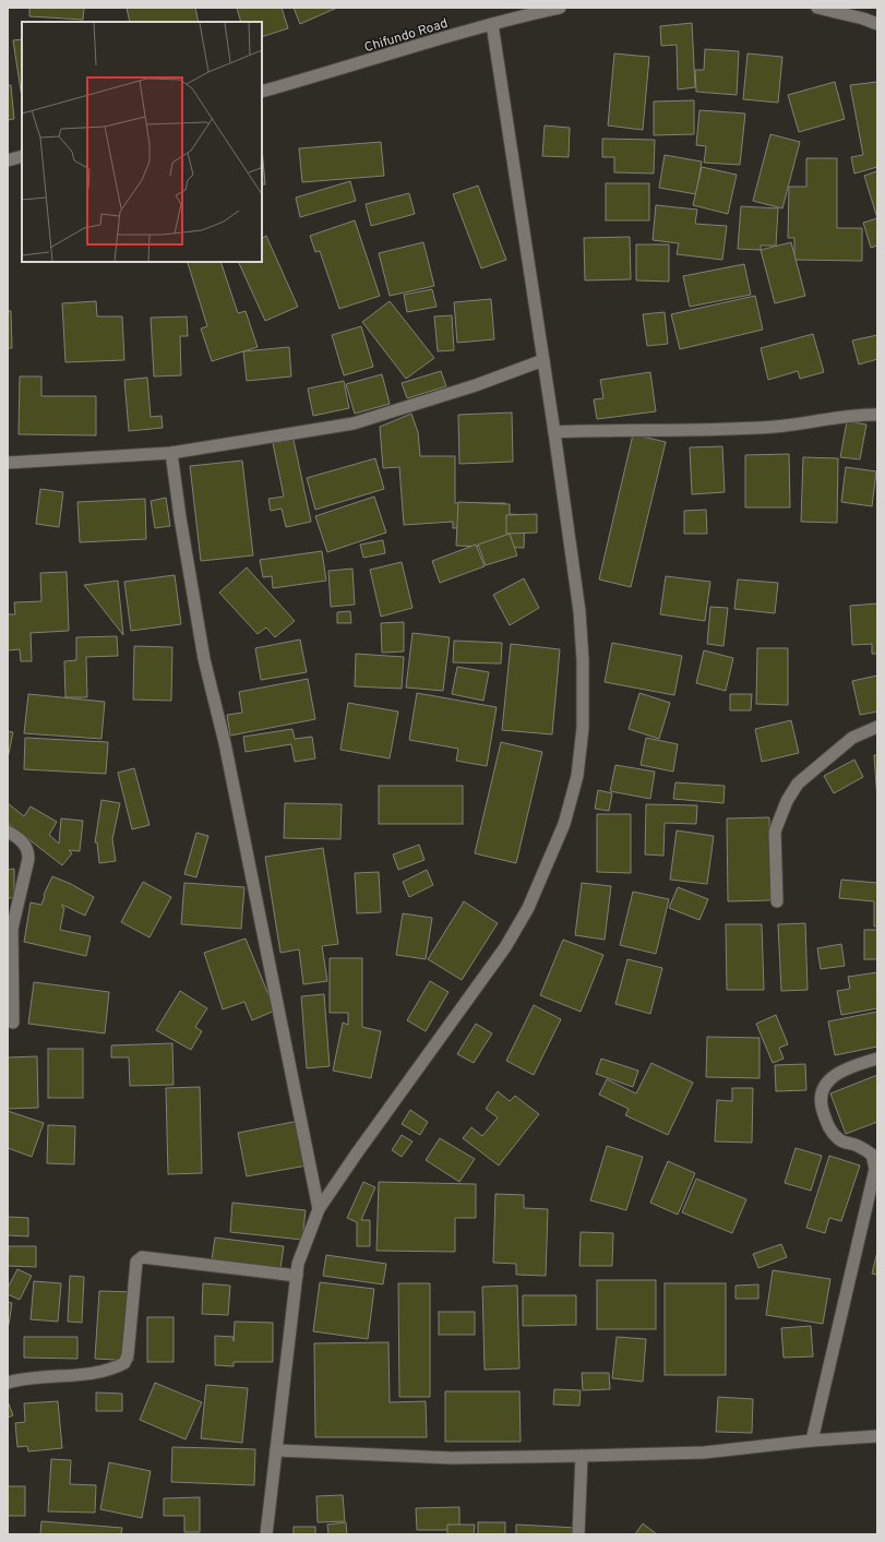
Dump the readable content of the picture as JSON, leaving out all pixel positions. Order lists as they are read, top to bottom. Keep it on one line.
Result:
{"streets":{"street":["Chifundo Road"]}}
